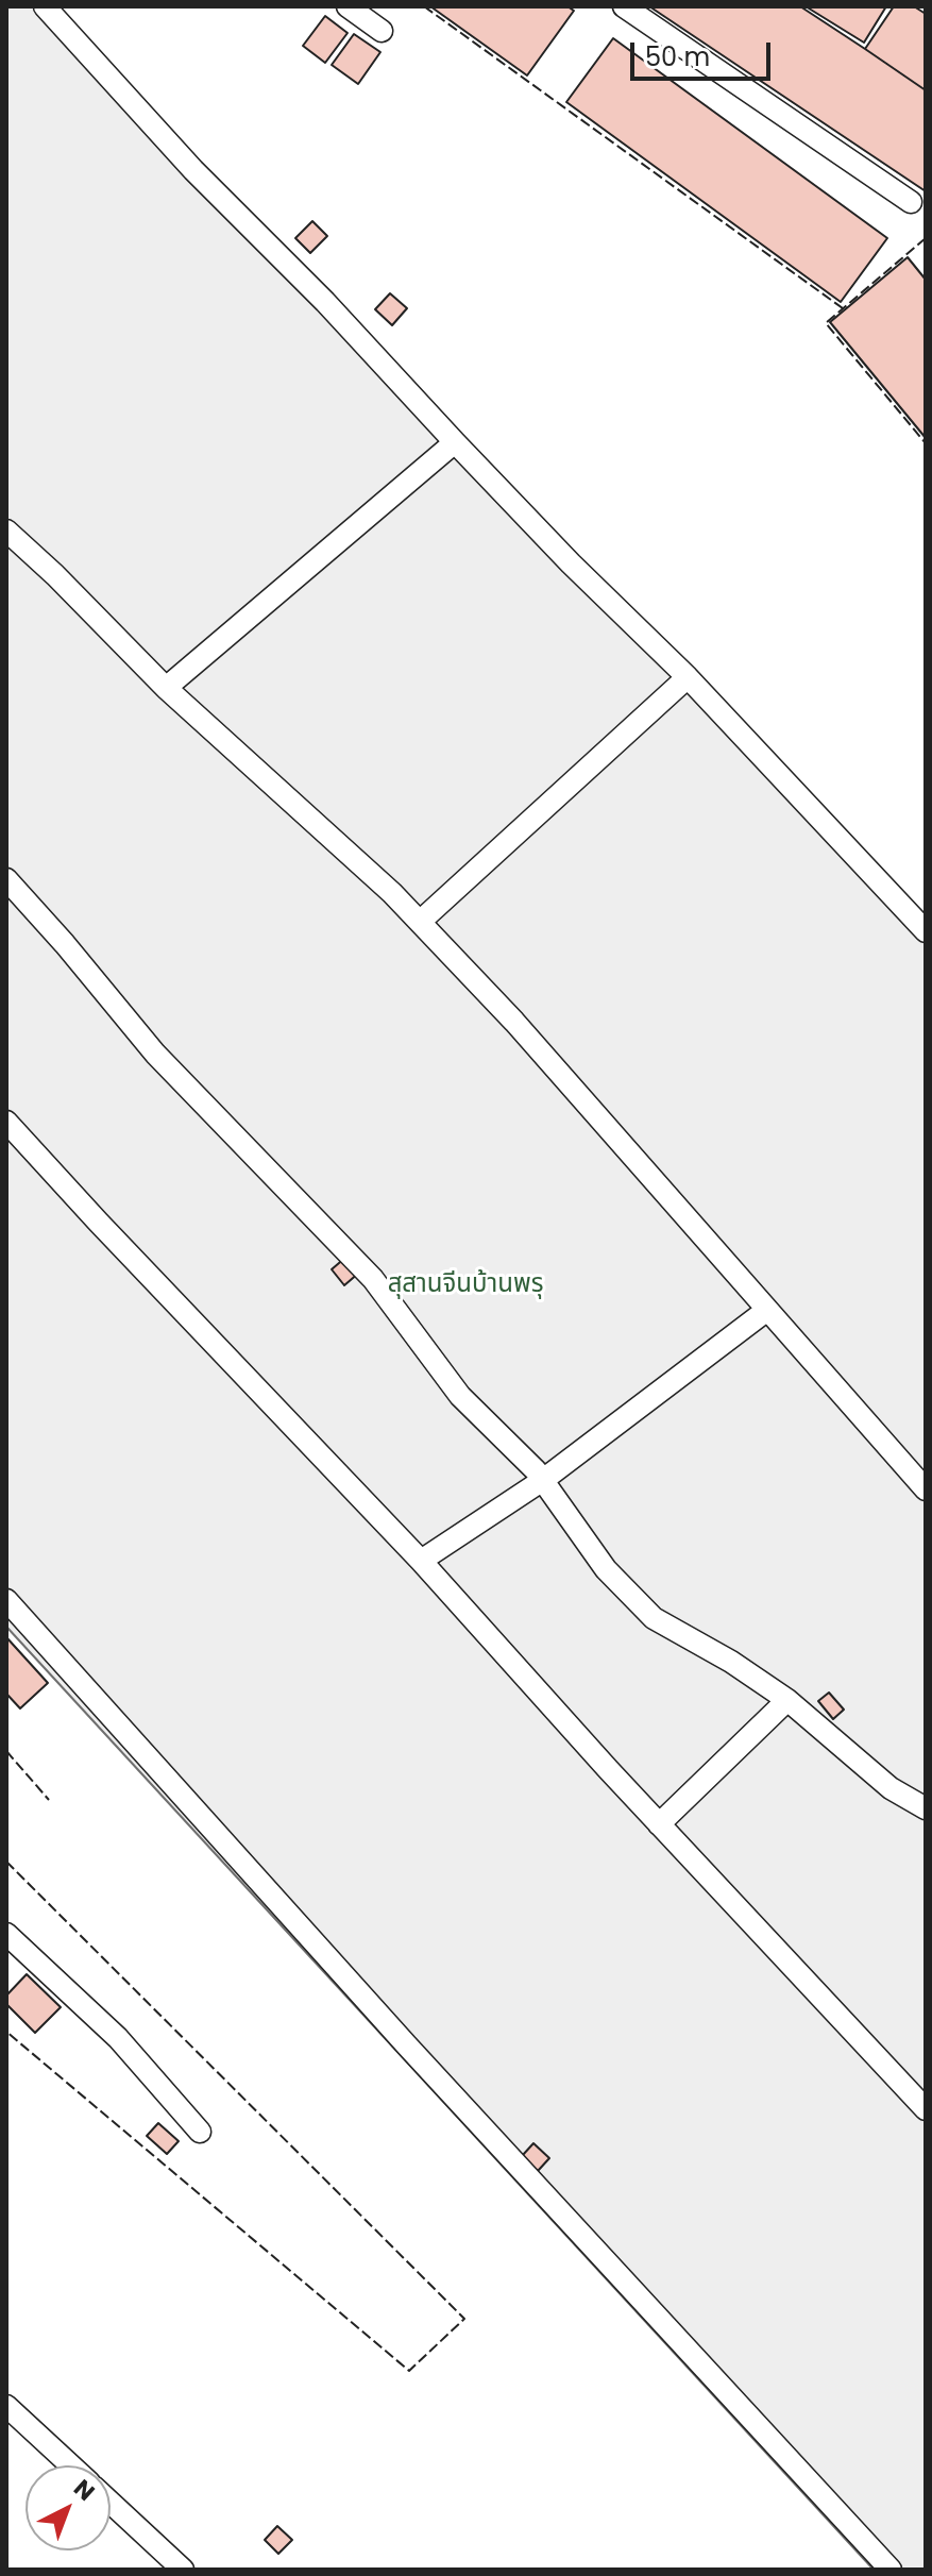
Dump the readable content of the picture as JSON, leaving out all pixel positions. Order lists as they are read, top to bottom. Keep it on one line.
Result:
{"parks":["สุสานจีนบ้านพรุ"],"scale_bar":"50 m","north":"top right"}
